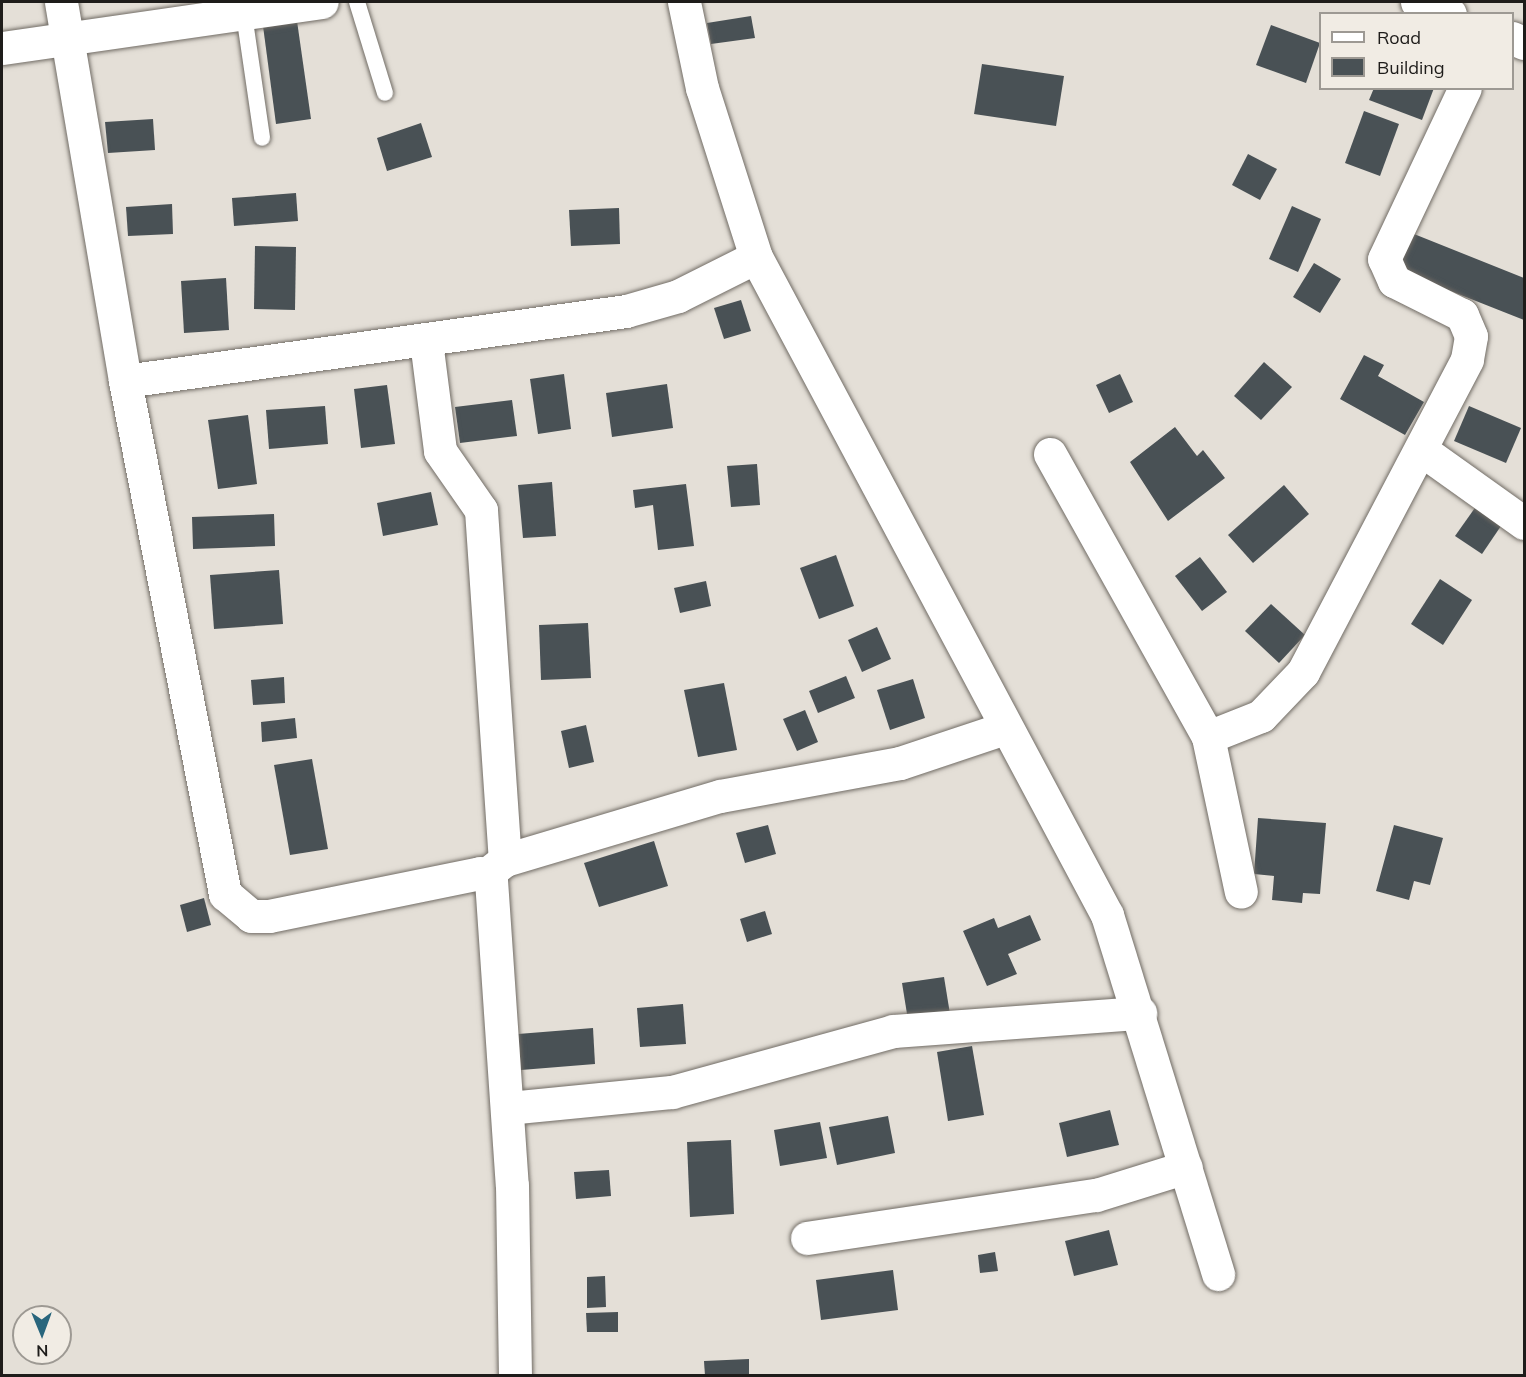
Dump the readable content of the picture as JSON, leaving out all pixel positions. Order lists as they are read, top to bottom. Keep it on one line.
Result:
{"legend":["Road","Building"],"north":"bottom"}
